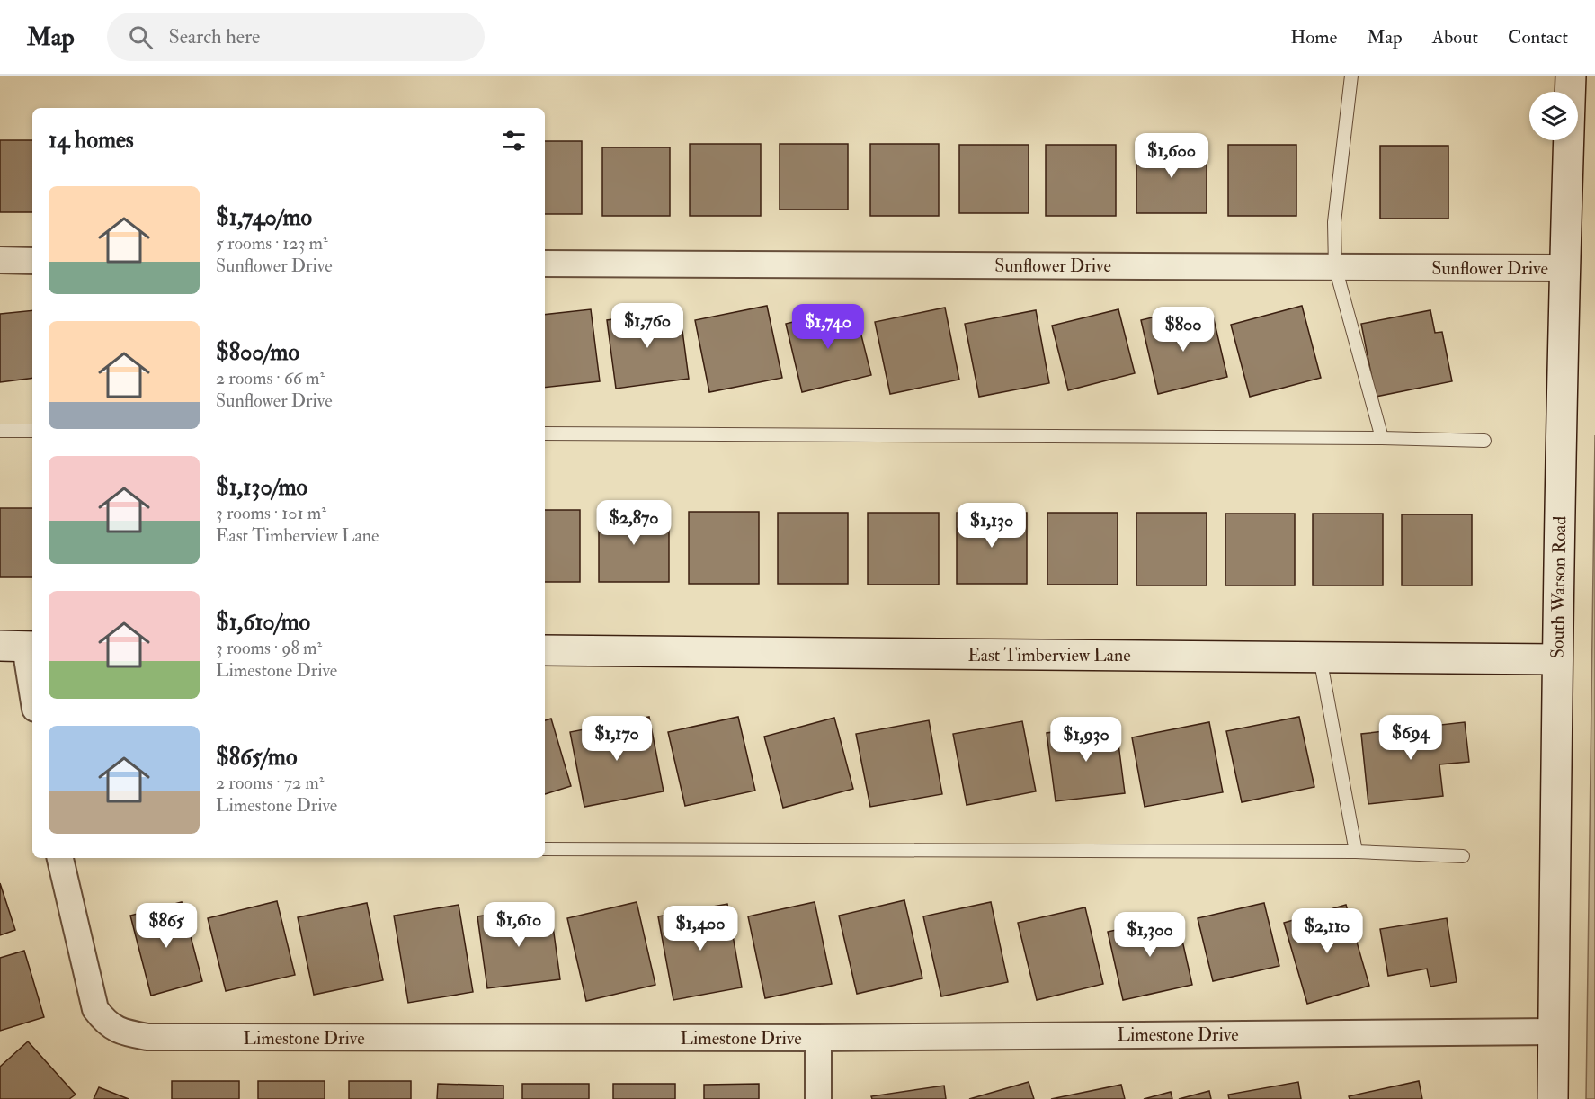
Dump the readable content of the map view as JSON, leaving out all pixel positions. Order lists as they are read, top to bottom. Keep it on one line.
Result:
{"streets":{"main road":["South Watson Road","East Timberview Lane"],"street":["Sunflower Drive","Limestone Drive"]},"crossings":[["Sunflower Drive","South Watson Road"],["South Watson Road","East Timberview Lane"],["South Watson Road","Limestone Drive"]],"page":{"header":"Map","search":"Search here","nav":["Home","Map","About","Contact"],"heading":"14 homes","price":["$1,600","$1,760","$1,740","$800","$2,870","$1,130","$694","$1,170","$1,930","$1,610","$865","$1,400","$2,110","$1,300"],"list":[{"name":"$1,740/mo","note":"5 rooms · 123 m² · Sunflower Drive"},{"name":"$800/mo","note":"2 rooms · 66 m² · Sunflower Drive"},{"name":"$1,130/mo","note":"3 rooms · 101 m² · East Timberview Lane"},{"name":"$1,610/mo","note":"3 rooms · 98 m² · Limestone Drive"},{"name":"$865/mo","note":"2 rooms · 72 m² · Limestone Drive"}]}}
